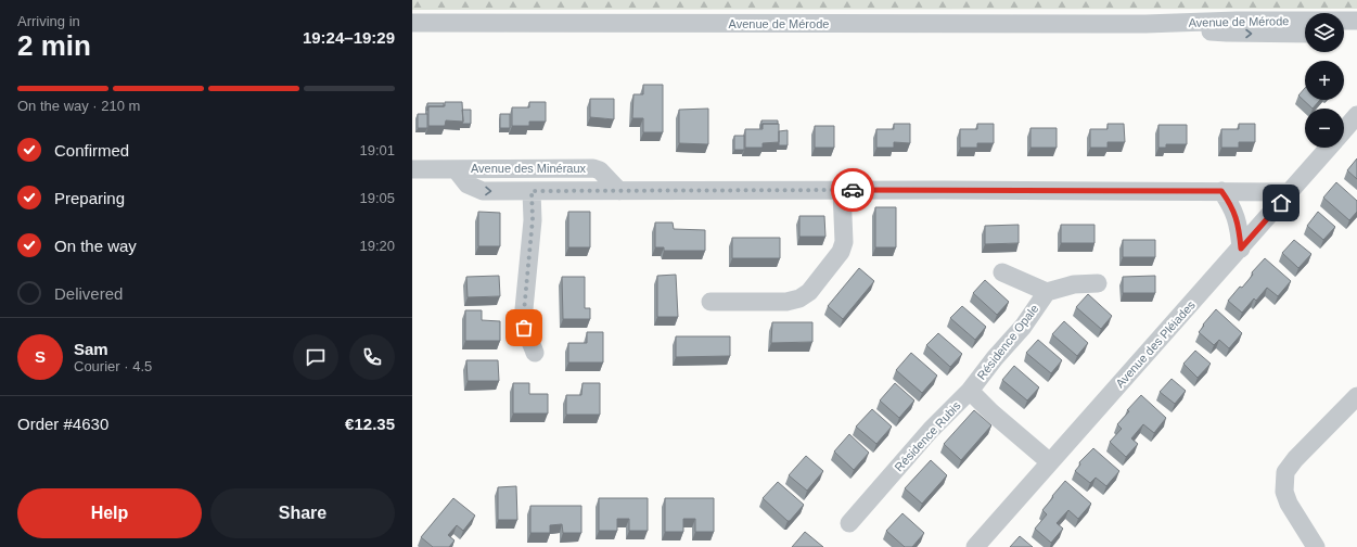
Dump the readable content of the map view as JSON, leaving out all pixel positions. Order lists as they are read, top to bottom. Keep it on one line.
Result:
{"streets":{"street":["Avenue de Mérode","Avenue des Minéraux","Résidence Opale","Avenue des Pléiades","Résidence Rubis"]},"crossings":[["Avenue des Minéraux","Avenue des Pléiades"],["Résidence Opale","Résidence Rubis"],["Avenue des Pléiades","Résidence Rubis"]],"page":{"heading":["2 min","Arriving in","19:24–19:29"],"panel":["Sam","Courier · 4.5","Order #4630","€12.35"],"map_buttons":["+","−"],"bar":"On the way · 210 m","list":[["Confirmed","19:01"],["Preparing","19:05"],["On the way","19:20"],"Delivered"],"round":"S","buttons":["Help","Share"]}}
